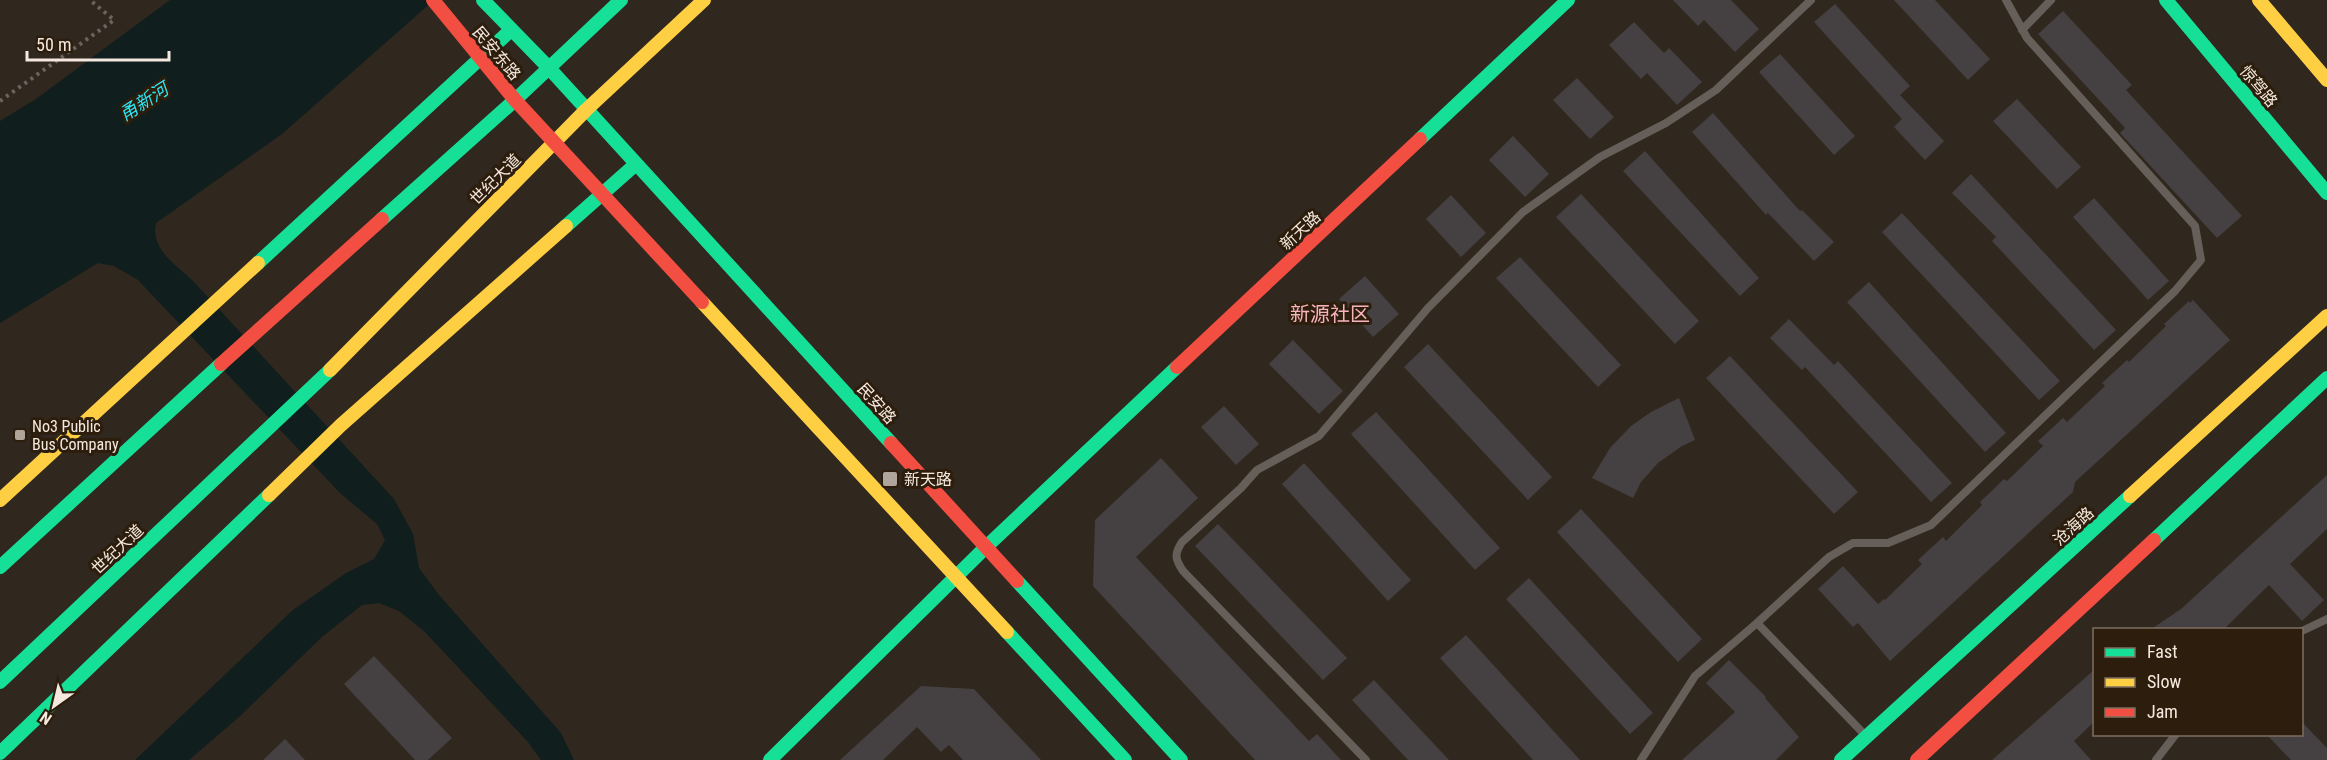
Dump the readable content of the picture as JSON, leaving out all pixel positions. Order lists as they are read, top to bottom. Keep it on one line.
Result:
{"streets":{"main road":["民安东路","惊驾路","世纪大道","新天路","民安路","沧海路"]},"crossings":[["民安东路","民安路"],["世纪大道","民安路"],["新天路","民安路"]],"districts":["新源社区"],"water":["甬新河"],"places":{"transit":["No3 Public Bus Company","新天路"]},"legend":["Fast","Slow","Jam"],"scale_bar":"50 m","north":"bottom left"}
